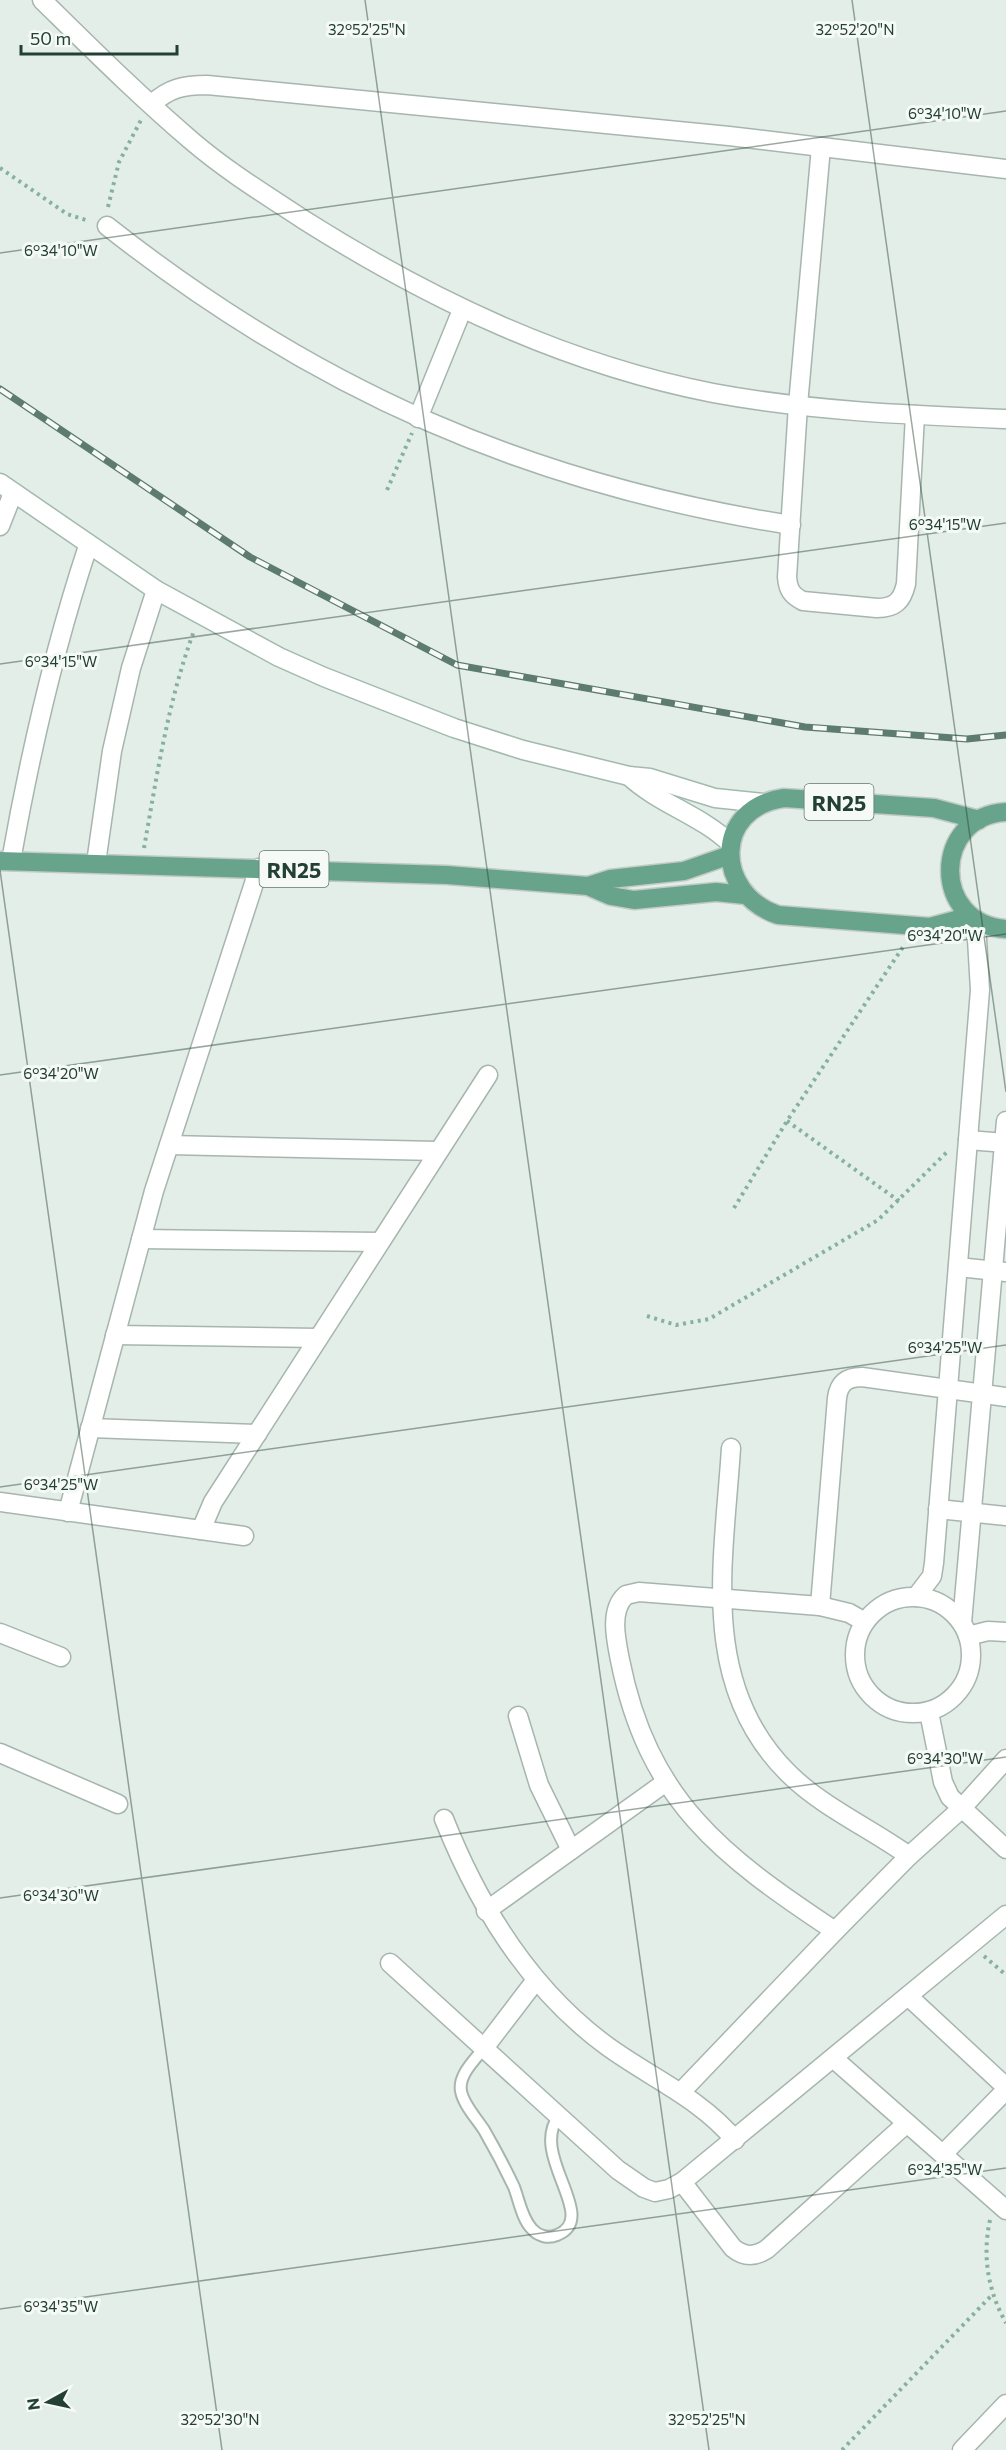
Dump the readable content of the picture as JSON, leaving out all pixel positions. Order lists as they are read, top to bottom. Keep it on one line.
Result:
{"streets":{"main road":["RN25"]},"scale_bar":"50 m","north":"left","coordinates":["32°52'25\"N","32°52'20\"N","6°34'10\"W","6°34'15\"W","6°34'20\"W","6°34'25\"W","6°34'30\"W","6°34'35\"W","32°52'30\"N"]}
